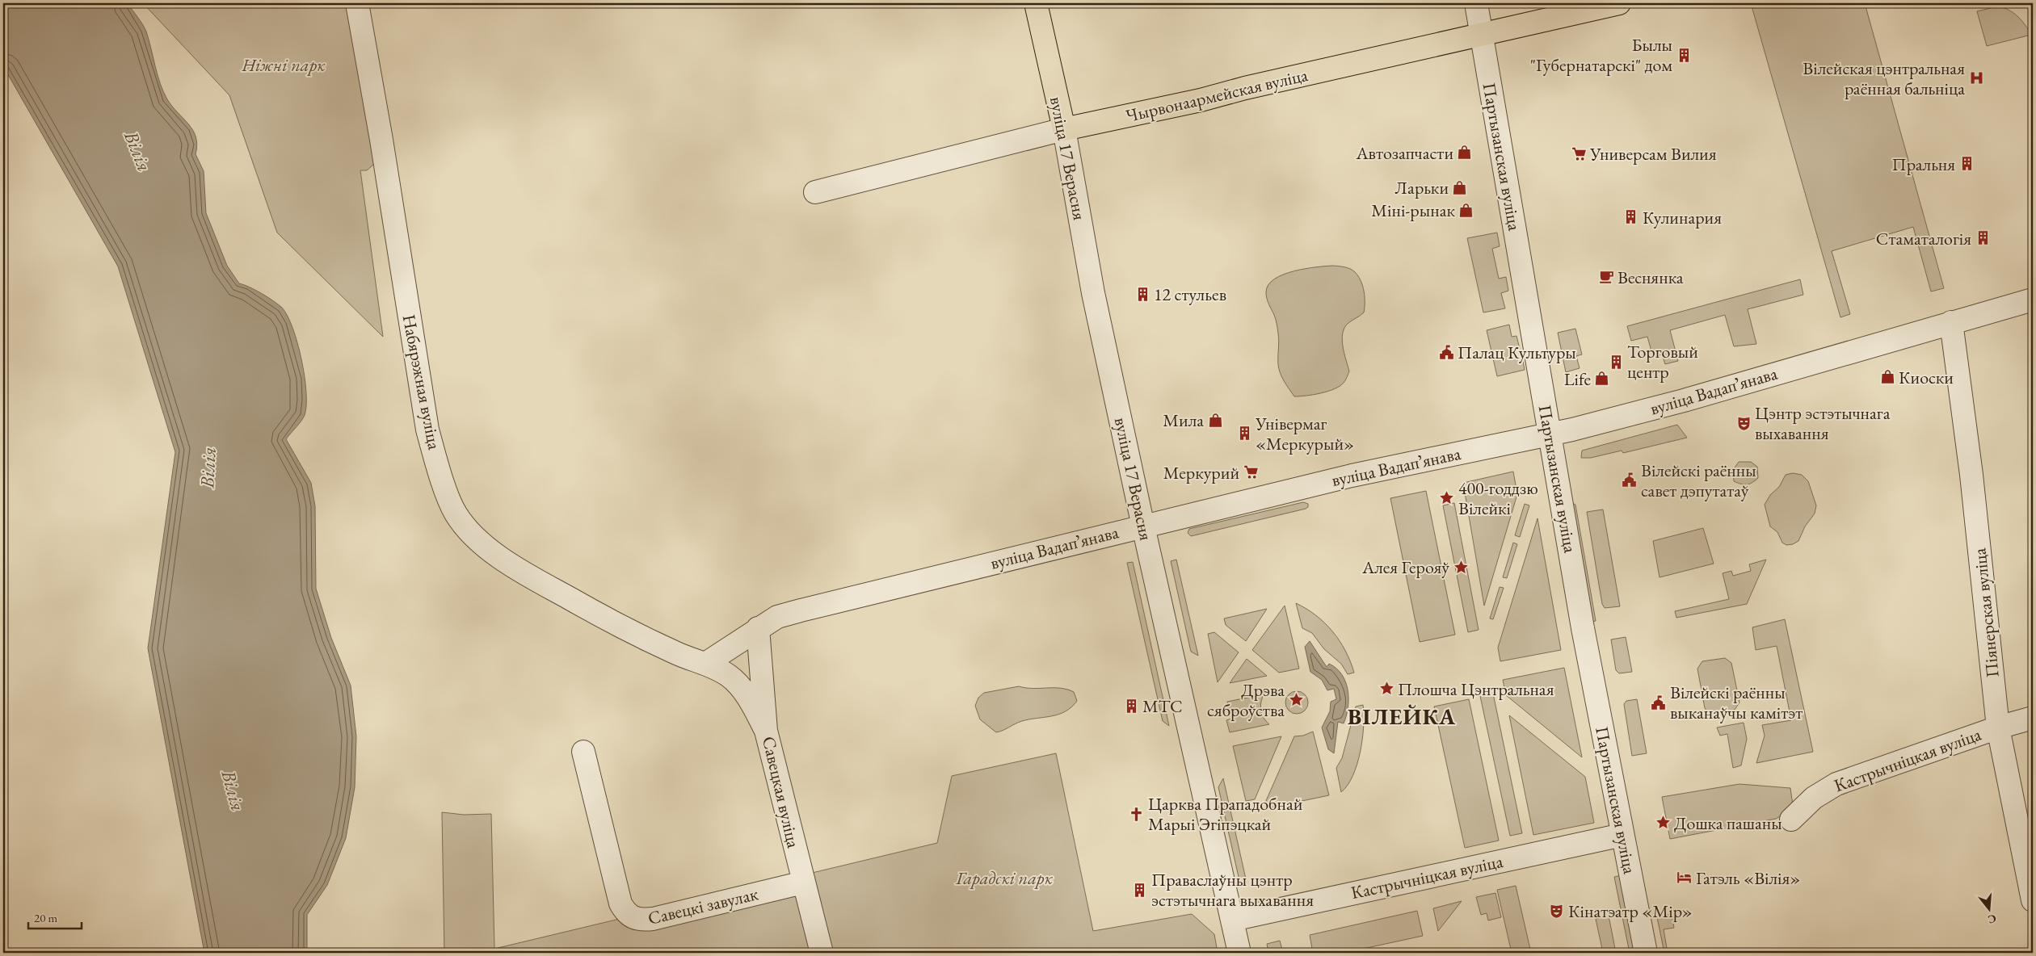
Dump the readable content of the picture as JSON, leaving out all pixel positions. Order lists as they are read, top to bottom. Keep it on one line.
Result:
{"streets":{"main road":["Чырвонаармейская вуліца","вуліца 17 Верасня"],"street":["Партызанская вуліца","Набярэжная вуліца","вуліца Вадапʼянава","Піянерская вуліца","Кастрычніцкая вуліца","Савецкая вуліца","Савецкі завулак"]},"crossings":[["Чырвонаармейская вуліца","Партызанская вуліца"],["Чырвонаармейская вуліца","вуліца 17 Верасня"],["Партызанская вуліца","вуліца Вадапʼянава"],["Партызанская вуліца","Кастрычніцкая вуліца"],["вуліца 17 Верасня","вуліца Вадапʼянава"],["вуліца 17 Верасня","Кастрычніцкая вуліца"],["Набярэжная вуліца","Савецкая вуліца"],["вуліца Вадапʼянава","Піянерская вуліца"],["вуліца Вадапʼянава","Савецкая вуліца"],["Піянерская вуліца","Кастрычніцкая вуліца"],["Савецкая вуліца","Савецкі завулак"]],"districts":["ВІЛЕЙКА"],"water":["Вілія"],"parks":["Ніжні парк","Гарадскі парк"],"places":{"building":["Былы \"Губернатарскі\" дом","Пральня","Кулинария","Стаматалогія","12 стульев","Торговый центр","Універмаг «Меркурый»","МТС","Праваслаўны цэнтр эстэтычнага выхавання"],"hospital":["Вілейская цэнтральная раённая бальніца"],"shop":["Автозапчасти","Ларьки","Міні-рынак","Киоски","Life","Мила"],"supermarket":["Универсам Вилия","Меркурий"],"cafe":["Веснянка"],"public building":["Палац Культуры","Вілейскі раённы савет дэпутатаў","Вілейскі раённы выканаўчы камітэт"],"theatre":["Цэнтр эстэтычнага выхавання","Кінатэатр «Мір»"],"place":["400-годдзю Вілейкі","Алея Герояў","Плошча Цэнтральная","Дрэва сяброўства","Дошка пашаны"],"church":["Царква Прападобнай Марыі Эгіпэцкай"],"hotel":["Гатэль «Вілія»"]},"scale_bar":"20 m","north":"bottom"}
